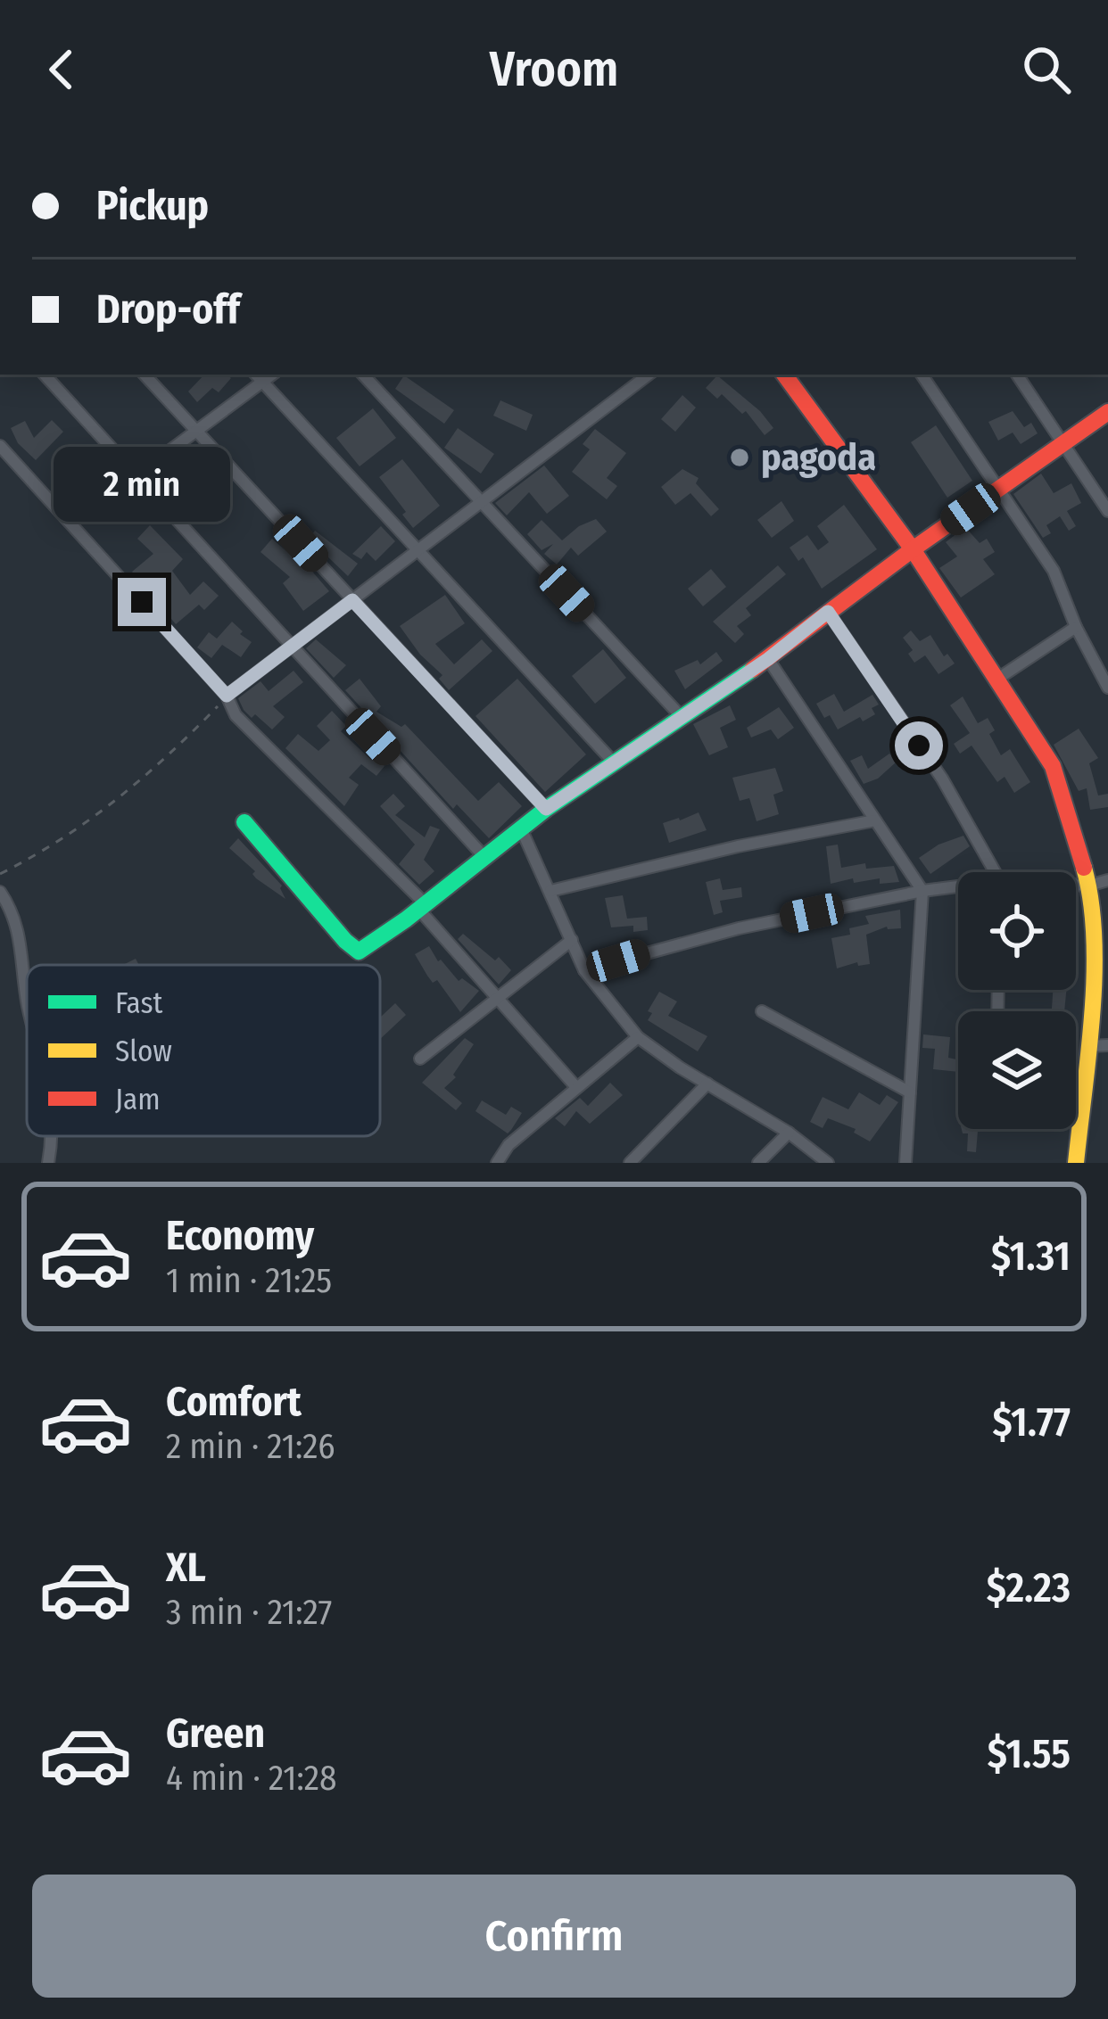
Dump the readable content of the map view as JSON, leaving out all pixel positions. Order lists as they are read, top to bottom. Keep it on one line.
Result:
{"places":["pagoda"],"legend":["Fast","Slow","Jam"],"page":{"header":"Vroom","banner":["Pickup","Drop-off"],"bubble":"2 min","list":[{"name":"Economy","note":"1 min · 21:25","value":"$1.31"},{"name":"Comfort","note":"2 min · 21:26","value":"$1.77"},{"name":"XL","note":"3 min · 21:27","value":"$2.23"},{"name":"Green","note":"4 min · 21:28","value":"$1.55"}],"buttons":"Confirm"}}
